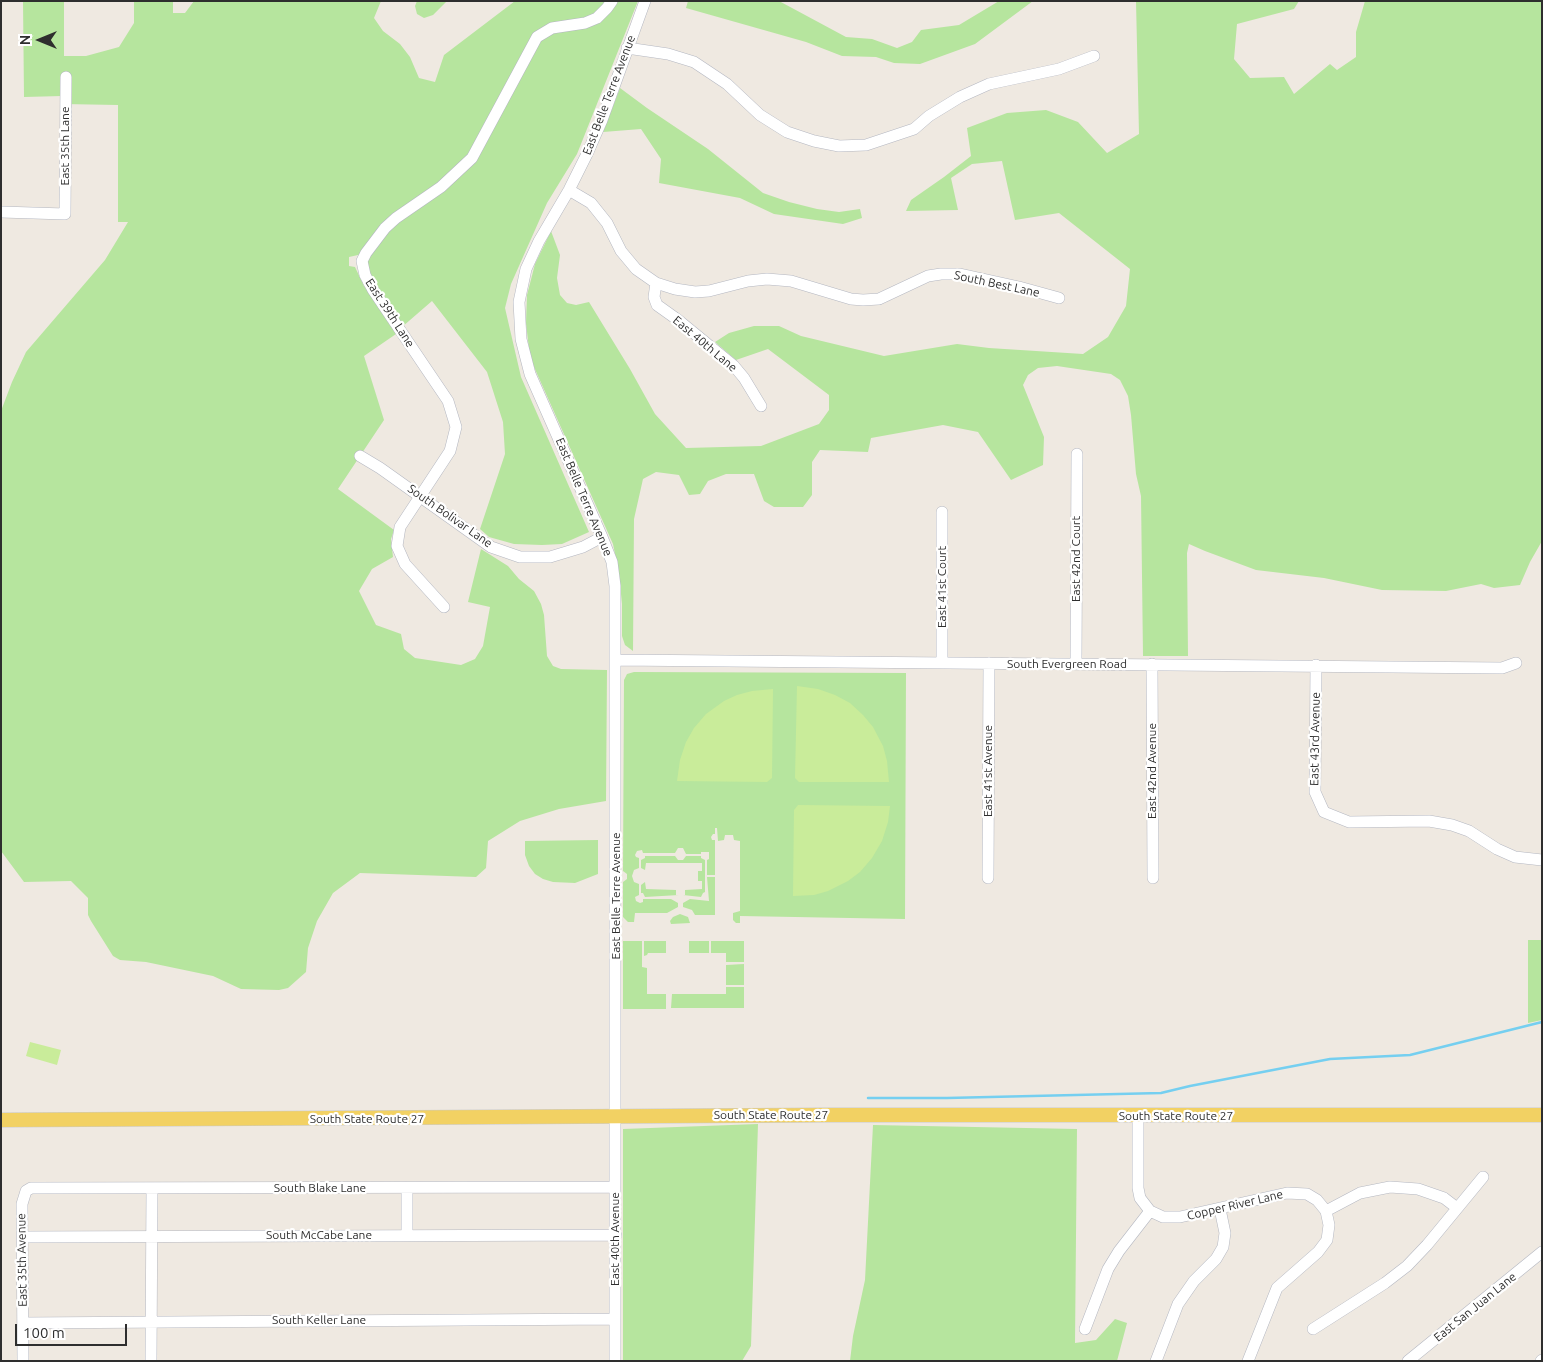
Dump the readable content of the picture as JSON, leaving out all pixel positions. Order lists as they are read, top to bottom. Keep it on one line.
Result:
{"streets":{"main road":["South State Route 27"],"street":["East Belle Terre Avenue","East 35th Lane","South Best Lane","East 39th Lane","East 40th Lane","South Bolivar Lane","East 42nd Court","East 41st Court","South Evergreen Road","East 43rd Avenue","East 41st Avenue","East 42nd Avenue","South Blake Lane","Copper River Lane","South McCabe Lane","East 40th Avenue","East 35th Avenue","East San Juan Lane","South Keller Lane"]},"crossings":[["East Belle Terre Avenue","South Bolivar Lane"],["East Belle Terre Avenue","South Evergreen Road"],["East Belle Terre Avenue","South State Route 27"],["East Belle Terre Avenue","East 40th Avenue"],["South Best Lane","East 40th Lane"],["East 39th Lane","South Bolivar Lane"],["East 42nd Court","South Evergreen Road"],["East 41st Court","South Evergreen Road"],["South Evergreen Road","East 43rd Avenue"],["South Evergreen Road","East 41st Avenue"],["South Evergreen Road","East 42nd Avenue"],["South State Route 27","East 40th Avenue"],["South Blake Lane","East 40th Avenue"],["South Blake Lane","East 35th Avenue"],["South McCabe Lane","East 40th Avenue"],["South McCabe Lane","East 35th Avenue"],["East 40th Avenue","South Keller Lane"],["East 35th Avenue","South Keller Lane"]],"scale_bar":"100 m","north":"left"}
